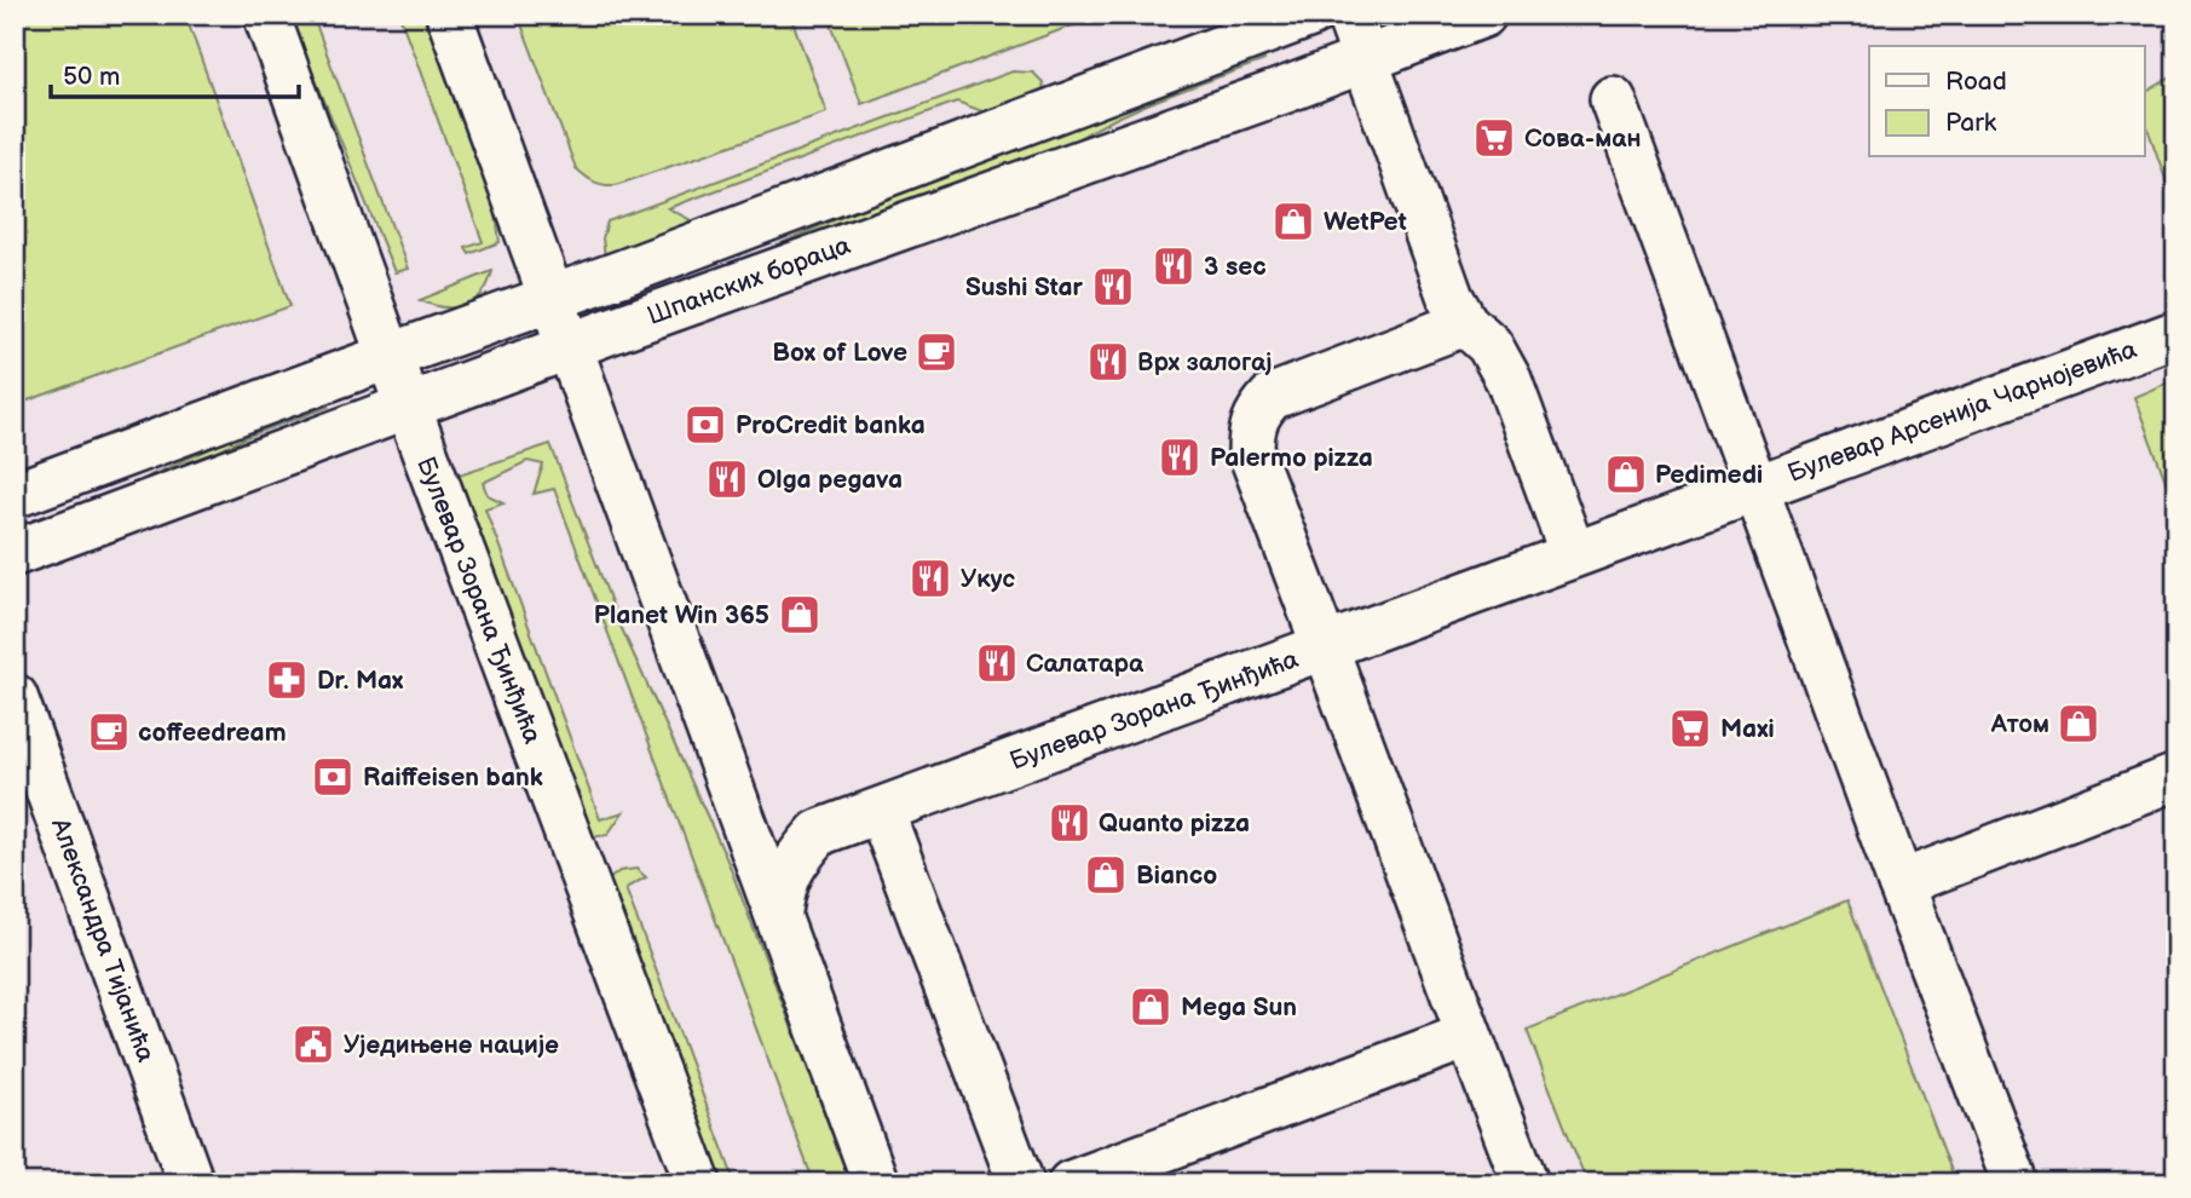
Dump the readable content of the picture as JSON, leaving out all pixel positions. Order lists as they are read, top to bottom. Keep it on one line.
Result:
{"streets":{"street":["Шпанских бораца","Булевар Арсенија Чарнојевића","Булевар Зорана Ђинђића","Александра Тијанића"]},"crossings":[["Шпанских бораца","Булевар Зорана Ђинђића"]],"places":{"supermarket":["Сова-ман","Maxi"],"shop":["WetPet","Pedimedi","Planet Win 365","Атом","Bianco","Mega Sun"],"restaurant":["3 sec","Sushi Star","Врх залогај","Palermo pizza","Olga pegava","Укус","Салатара","Quanto pizza"],"cafe":["Box of Love","coffeedream"],"bank":["ProCredit banka","Raiffeisen bank"],"pharmacy":["Dr. Max"],"public building":["Уједињене нације"]},"legend":["Road","Park"],"scale_bar":"50 m"}
